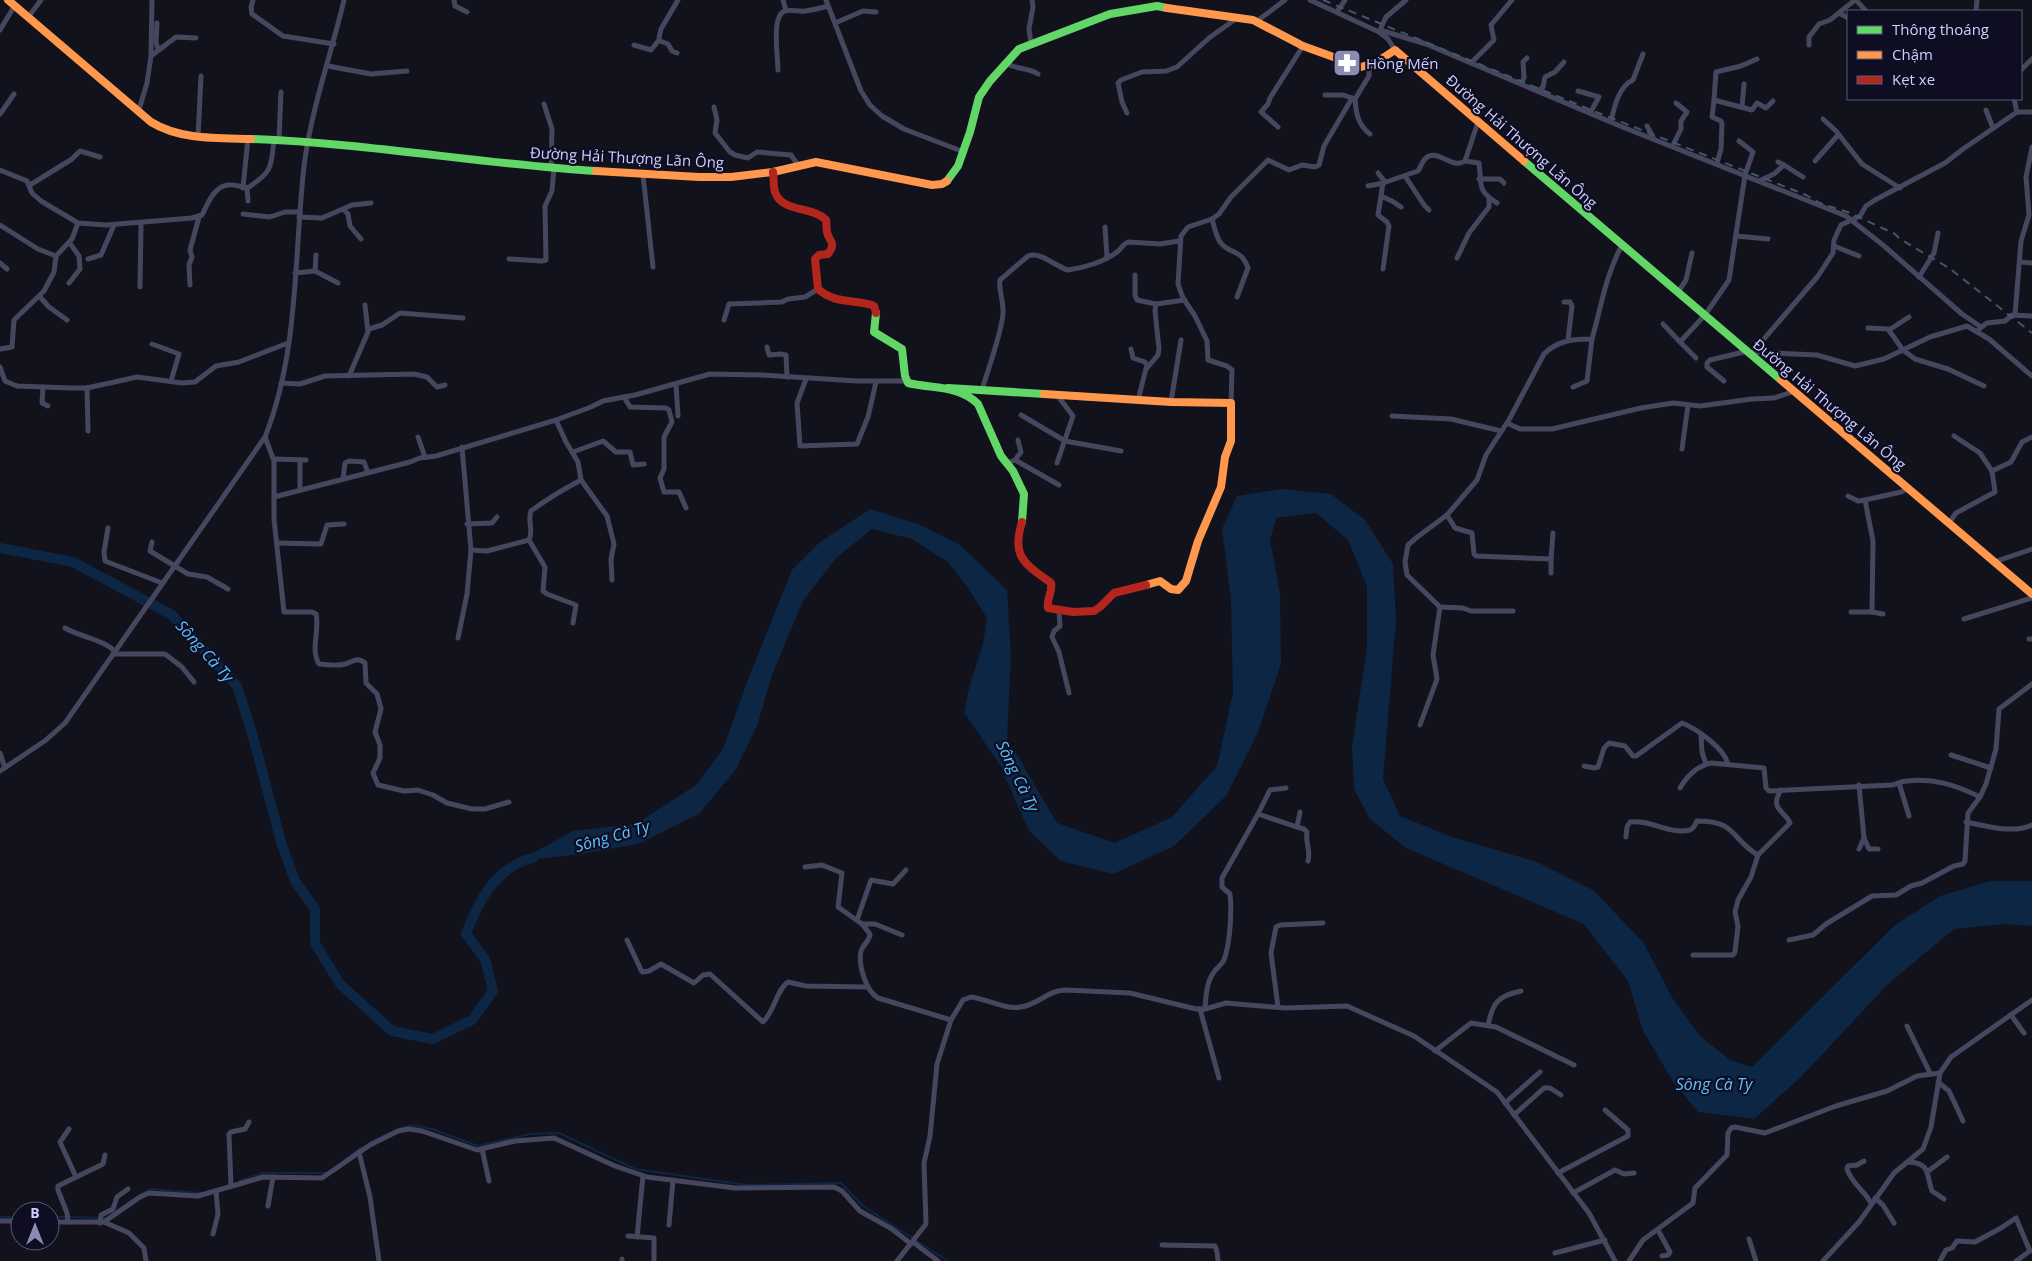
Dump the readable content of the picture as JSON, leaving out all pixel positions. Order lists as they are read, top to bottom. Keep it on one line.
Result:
{"streets":{"street":["Đường Hải Thượng Lãn Ông"]},"water":["Sông Cà Ty"],"places":{"pharmacy":["Hồng Mến"]},"legend":["Thông thoáng","Chậm","Kẹt xe"],"north":"top"}
